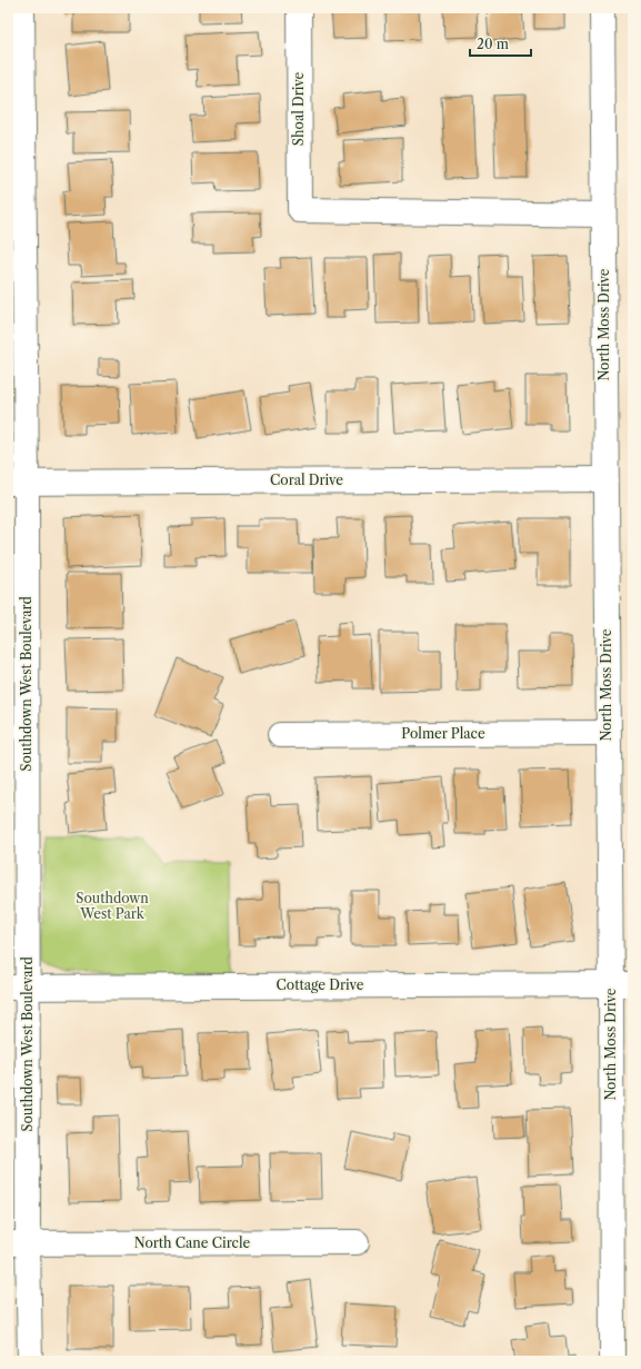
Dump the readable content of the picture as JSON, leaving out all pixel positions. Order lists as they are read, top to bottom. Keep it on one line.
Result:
{"streets":{"street":["Shoal Drive","North Moss Drive","Coral Drive","Southdown West Boulevard","Polmer Place","Cottage Drive","North Cane Circle"]},"crossings":[["Shoal Drive","North Moss Drive"],["North Moss Drive","Coral Drive"],["North Moss Drive","Polmer Place"],["North Moss Drive","Cottage Drive"],["Coral Drive","Southdown West Boulevard"],["Southdown West Boulevard","Cottage Drive"],["Southdown West Boulevard","North Cane Circle"]],"parks":["Southdown West Park"],"scale_bar":"20 m"}
